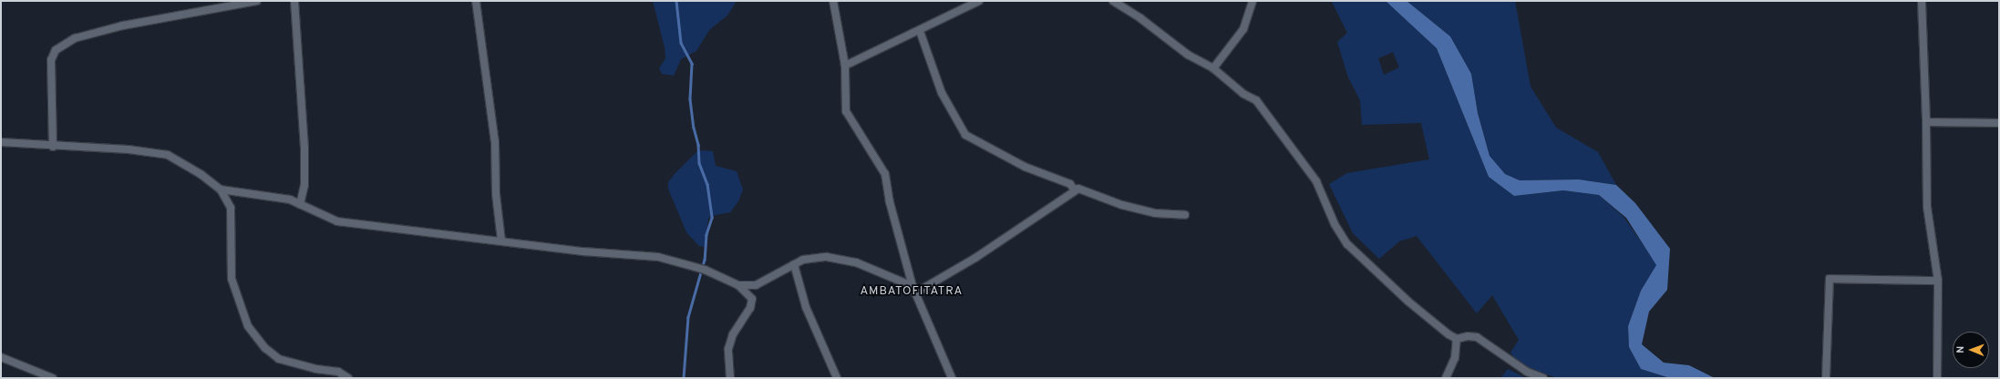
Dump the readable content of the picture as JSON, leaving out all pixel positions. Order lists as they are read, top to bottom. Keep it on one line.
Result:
{"districts":["AMBATOFITATRA"],"north":"left"}
